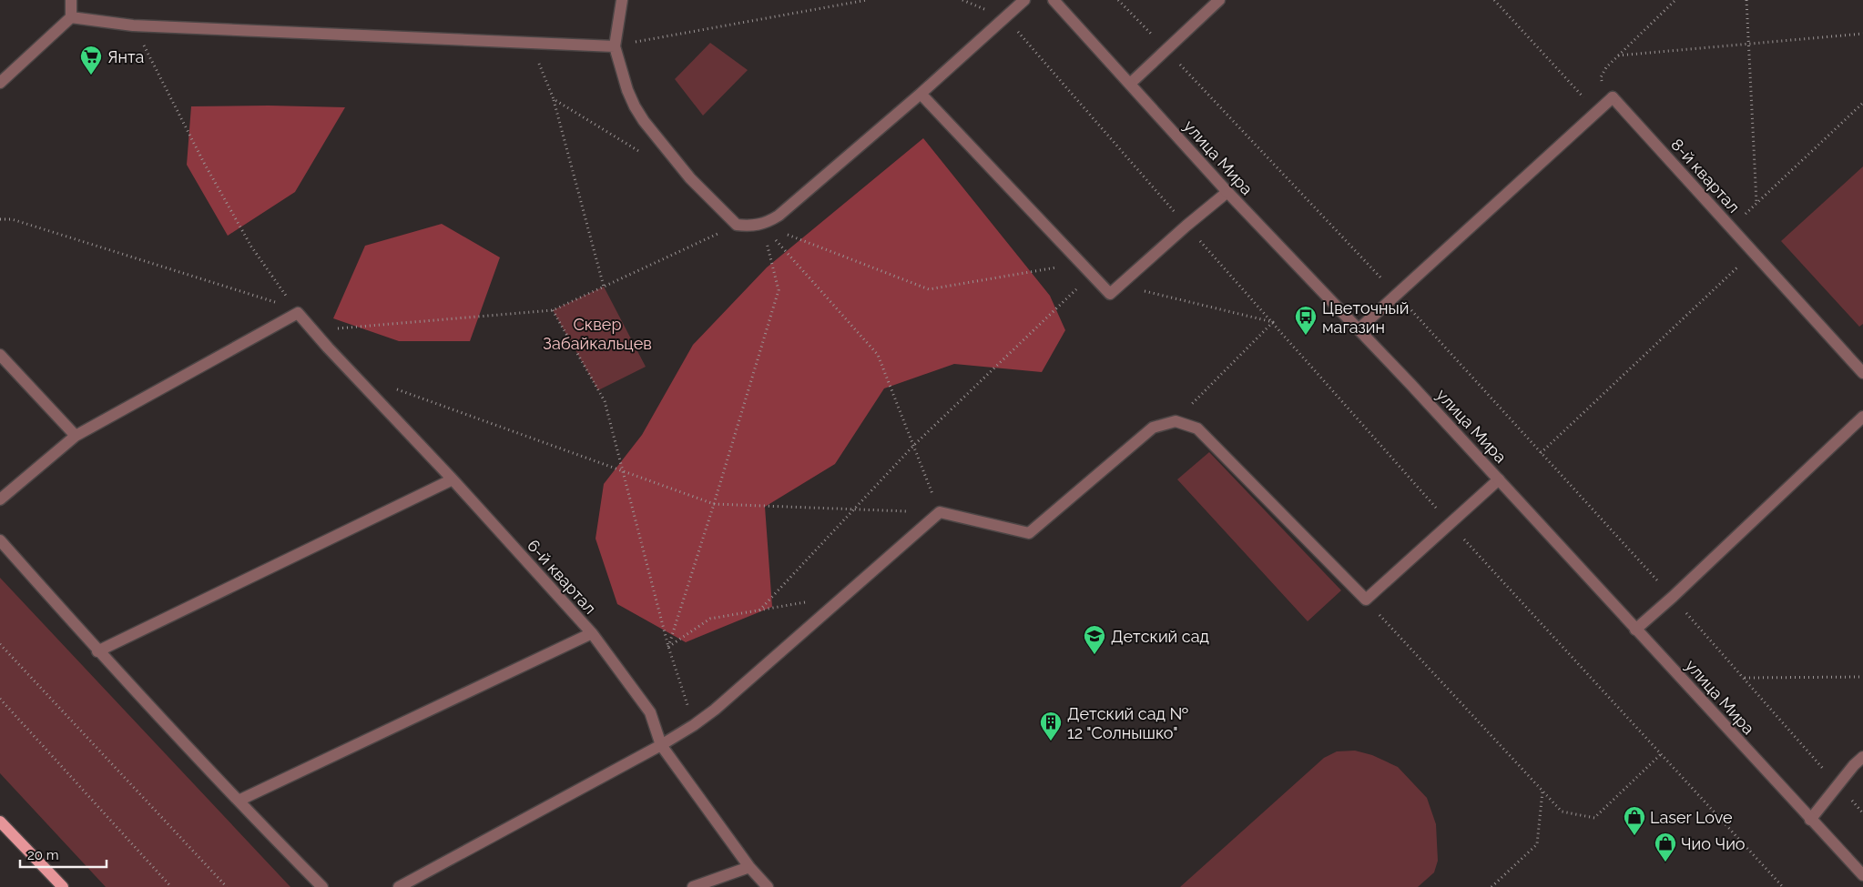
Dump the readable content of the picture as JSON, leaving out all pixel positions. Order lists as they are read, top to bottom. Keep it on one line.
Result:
{"streets":{"street":["улица Мира","8-й квартал","6-й квартал"]},"parks":["Сквер Забайкальцев"],"places":{"supermarket":["Янта"],"bus stop":["Цветочный магазин"],"school or university":["Детский сад"],"building":["Детский сад № 12 \"Солнышко\""],"shop":["Laser Love","Чио Чио"]},"scale_bar":"20 m"}
